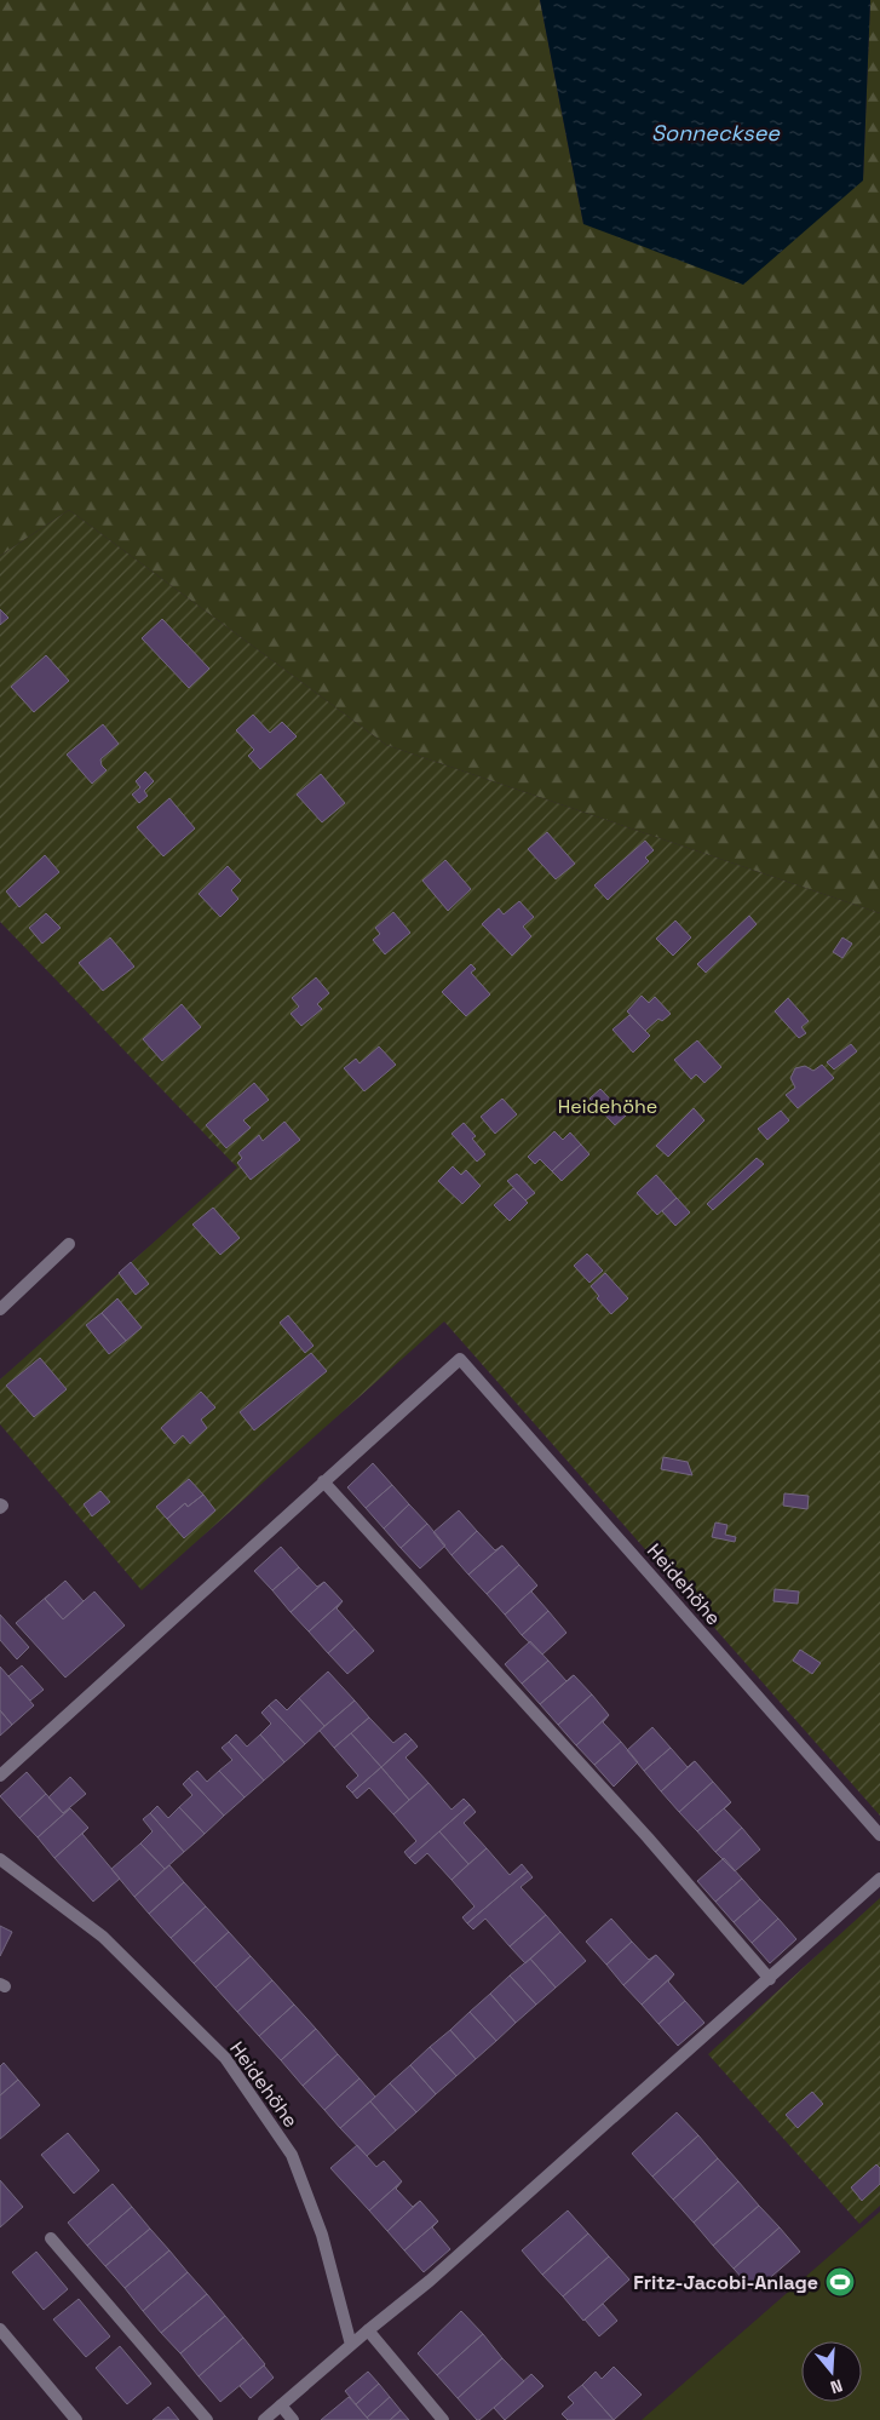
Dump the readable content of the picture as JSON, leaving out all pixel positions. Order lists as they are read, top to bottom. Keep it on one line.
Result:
{"streets":{"street":["Heidehöhe"]},"water":["Sonnecksee"],"parks":["Heidehöhe"],"places":{"sports":["Fritz-Jacobi-Anlage"]},"north":"bottom"}
